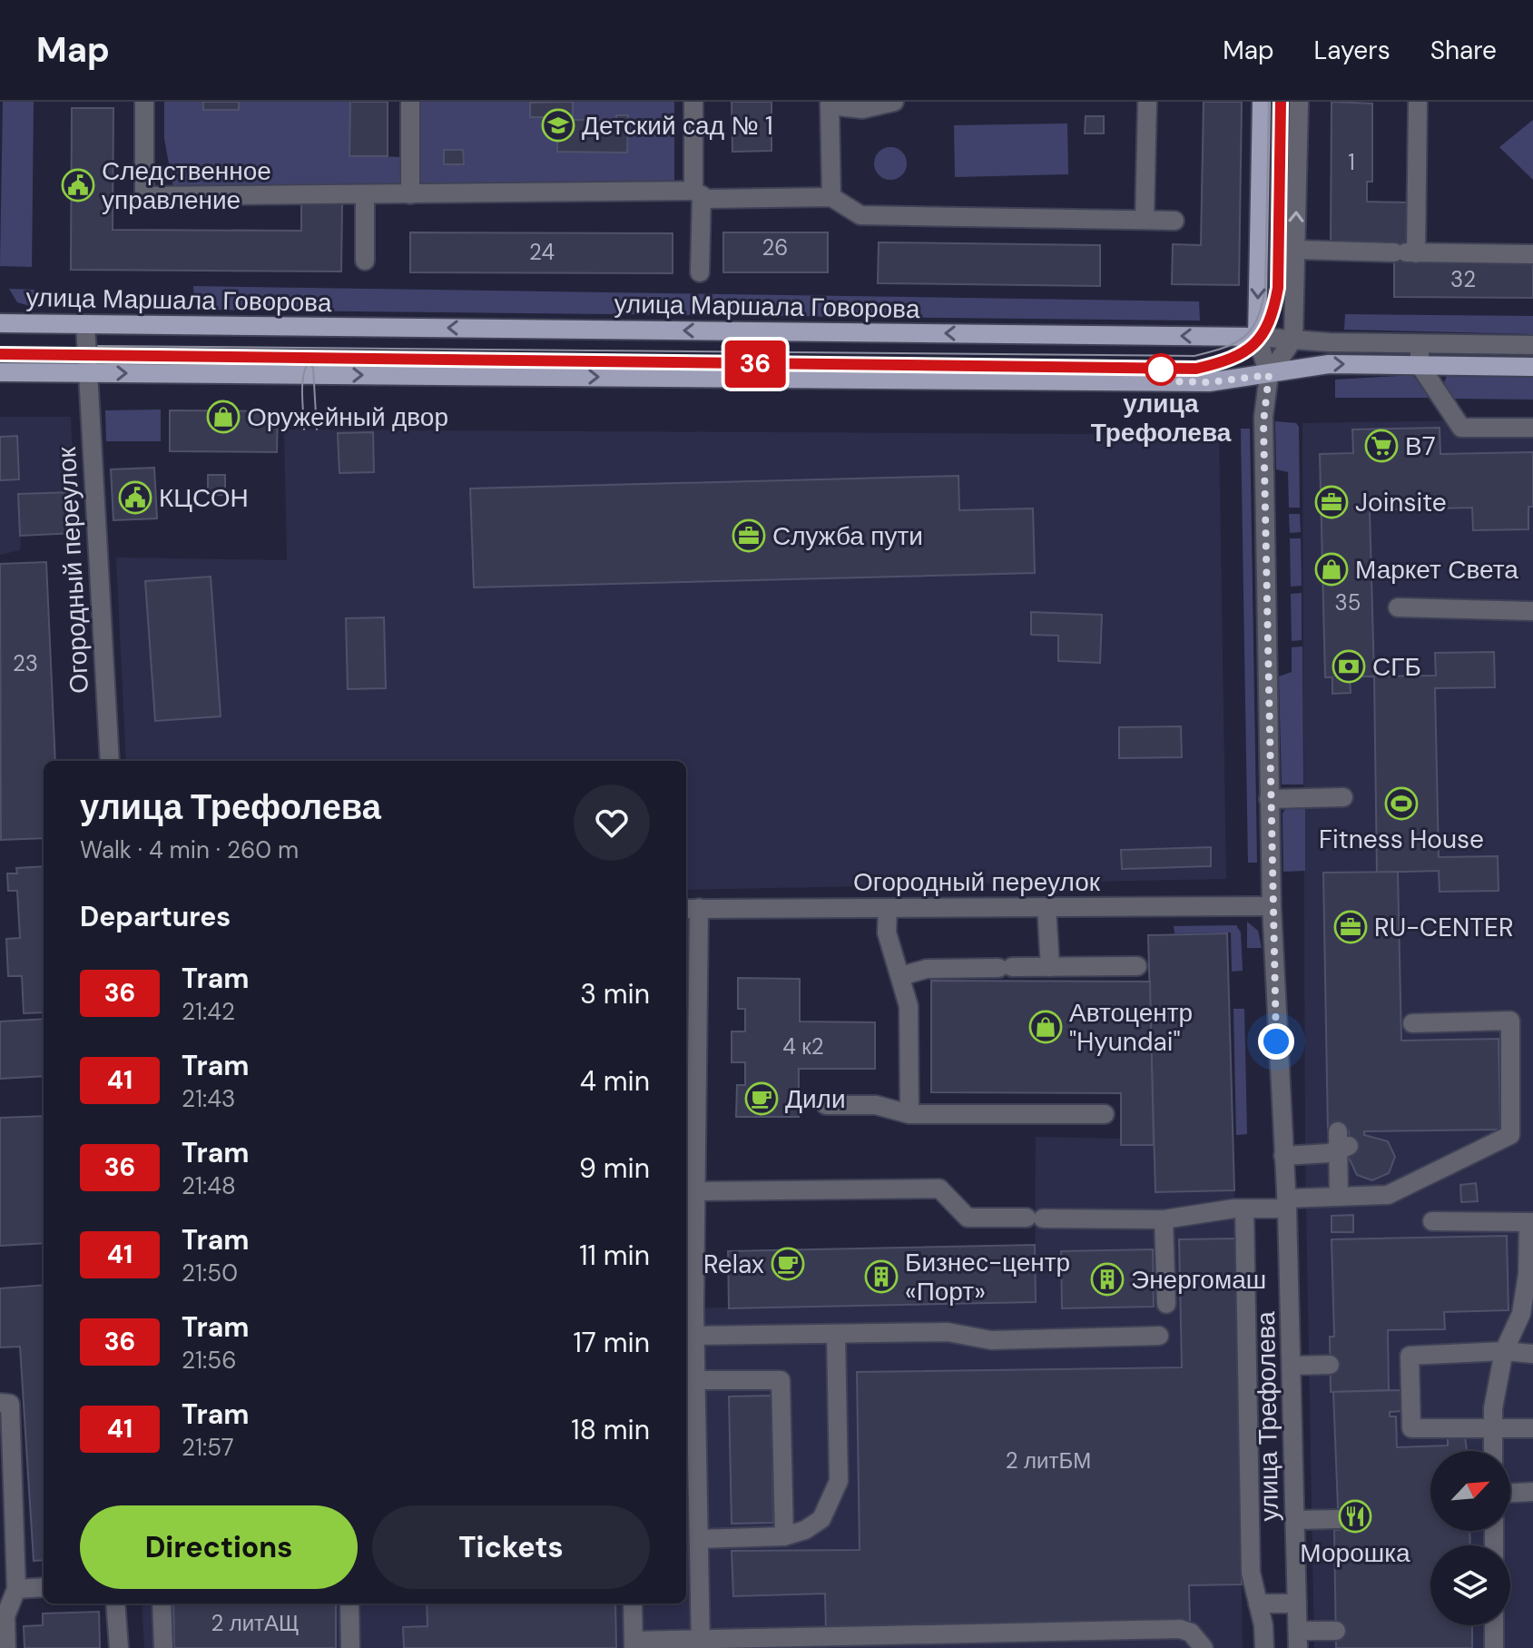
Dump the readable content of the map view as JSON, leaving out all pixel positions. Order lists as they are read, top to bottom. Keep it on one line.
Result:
{"streets":{"main road":["улица Маршала Говорова"],"street":["Огородный переулок","улица Трефолева"]},"crossings":[["улица Маршала Говорова","Огородный переулок"],["улица Маршала Говорова","улица Трефолева"],["Огородный переулок","улица Трефолева"]],"places":{"school or university":["Детский сад № 1"],"public building":["Следственное управление","КЦСОН"],"other":["улица Трефолева"],"shop":["Оружейный двор","Маркет Света","Автоцентр \"Hyundai\""],"supermarket":["В7"],"office":["Joinsite","Служба пути","RU-CENTER"],"bank":["СГБ"],"sports":["Fitness House"],"cafe":["Дили","Relax"],"building":["Бизнес-центр «Порт»","Энергомаш"],"restaurant":["Морошка"]},"lines":["tram line 36"],"house_numbers":["1","26","24","32","35","23","4 к2","2 литБМ","2 литАЩ"],"north":"top right","page":{"header":"Map","nav":["Map","Layers","Share"],"on_map":"36","heading":[["улица Трефолева","Walk · 4 min · 260 m"],"Departures"],"list":[{"mark":"36","name":"Tram","note":"21:42","value":"3 min"},{"mark":"41","name":"Tram","note":"21:43","value":"4 min"},{"mark":"36","name":"Tram","note":"21:48","value":"9 min"},{"mark":"41","name":"Tram","note":"21:50","value":"11 min"},{"mark":"36","name":"Tram","note":"21:56","value":"17 min"},{"mark":"41","name":"Tram","note":"21:57","value":"18 min"}],"buttons":["Directions","Tickets"]}}
